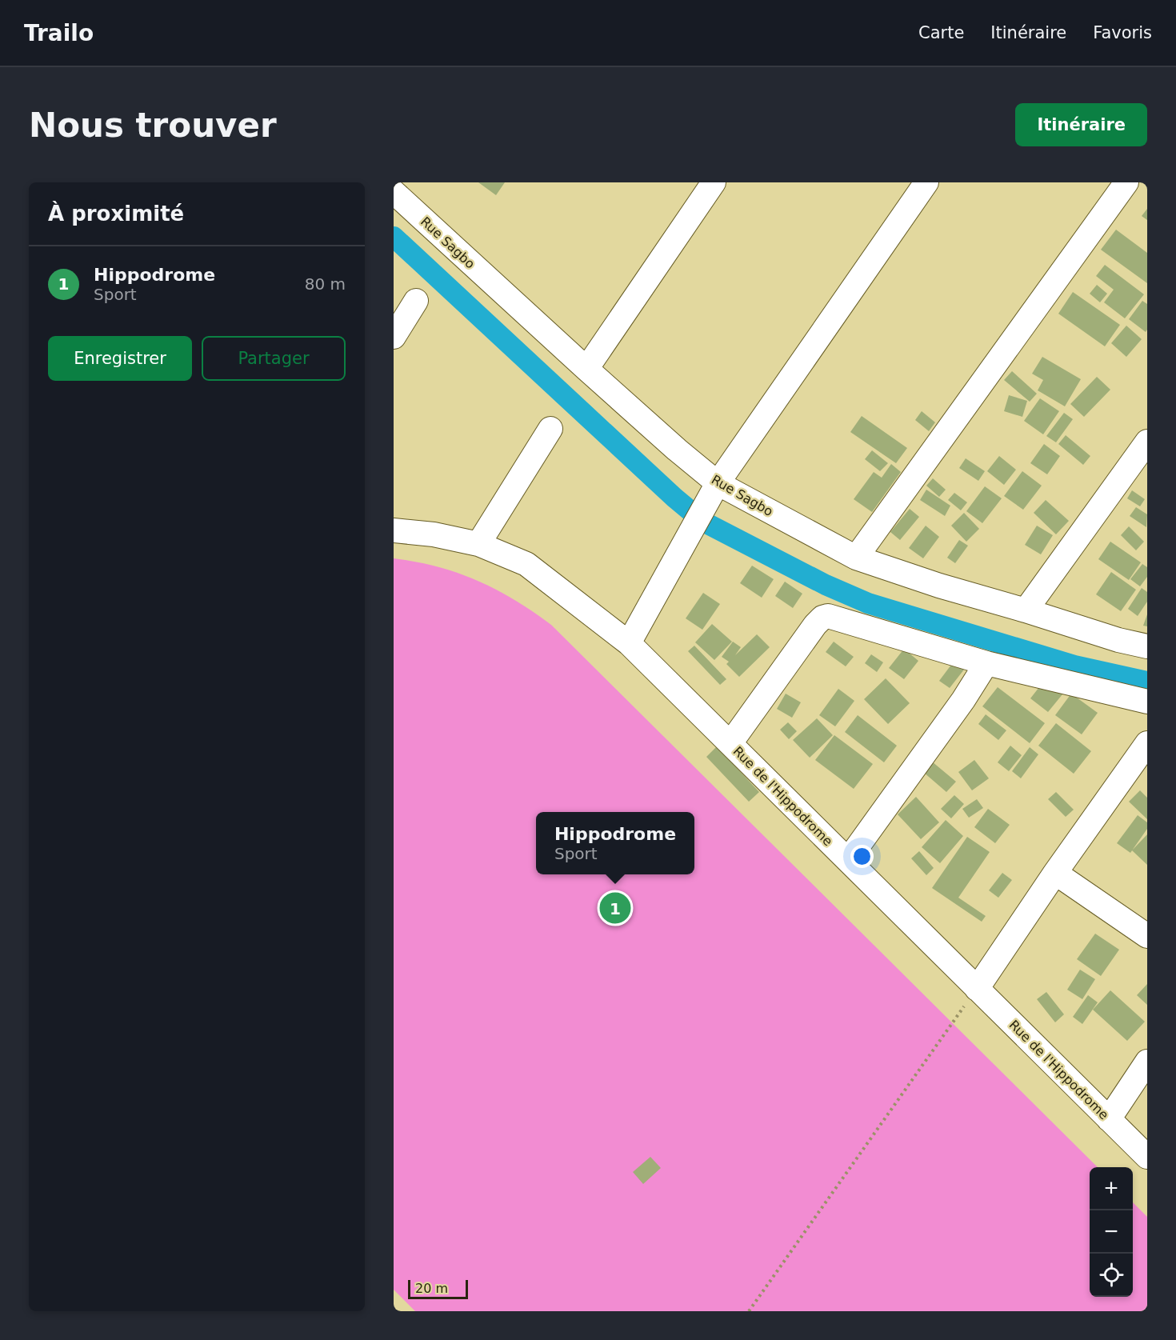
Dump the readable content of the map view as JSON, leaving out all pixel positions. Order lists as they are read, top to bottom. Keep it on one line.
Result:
{"streets":{"street":["Rue Sagbo","Rue de l'Hippodrome"]},"scale_bar":"20 m","page":{"header":"Trailo","nav":["Carte","Itinéraire","Favoris"],"buttons":["Itinéraire",["Enregistrer","Partager"]],"title":"Nous trouver","heading":"À proximité","list":[{"mark":"1","name":"Hippodrome","note":"Sport","value":"80 m"}],"popup":["Hippodrome","Sport"],"pins":"1","map_buttons":["+","−"],"scale":"20 m"}}
